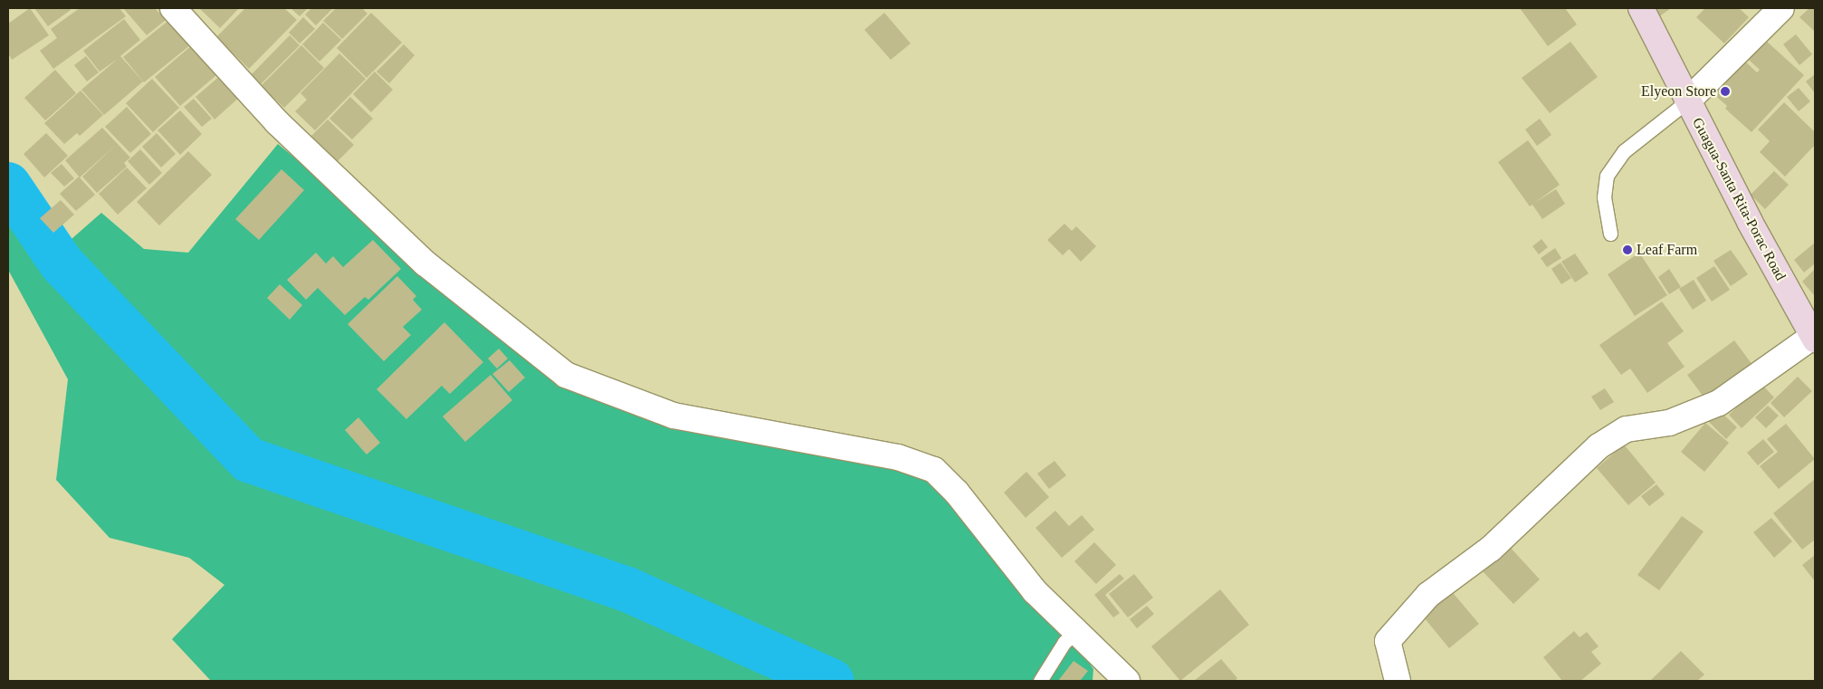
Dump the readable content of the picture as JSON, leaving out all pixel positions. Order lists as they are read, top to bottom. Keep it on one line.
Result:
{"streets":{"main road":["Guagua-Santa Rita-Porac Road"]},"places":["Elyeon Store","Leaf Farm"]}
